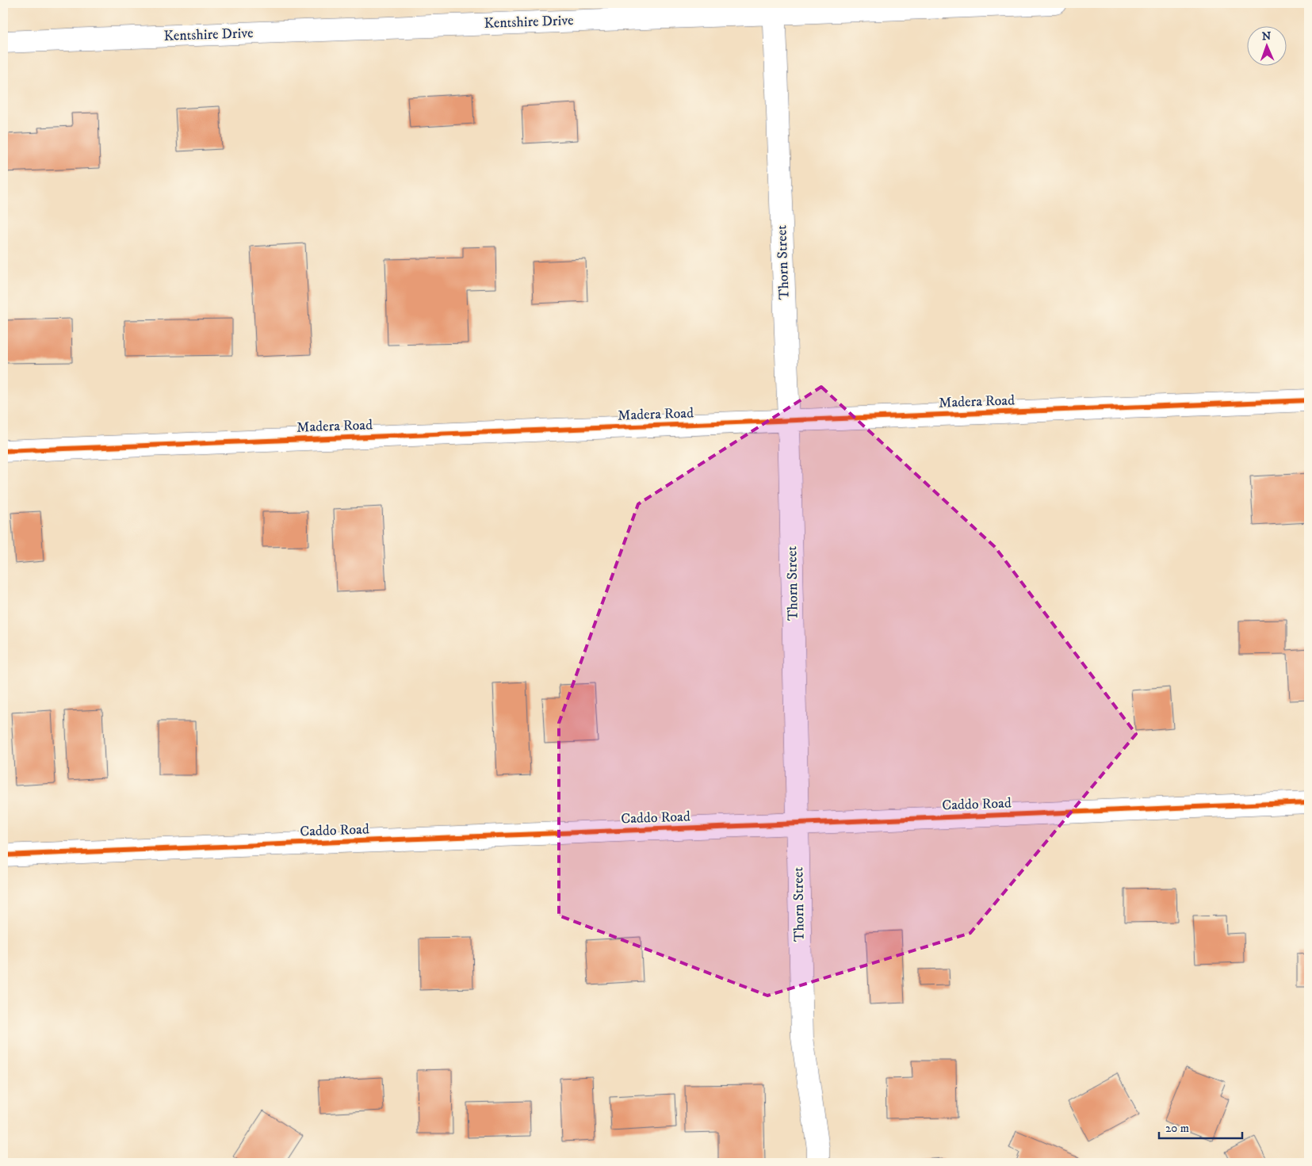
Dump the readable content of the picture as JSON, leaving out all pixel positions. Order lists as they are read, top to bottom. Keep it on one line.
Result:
{"streets":{"street":["Kentshire Drive","Thorn Street","Madera Road","Caddo Road"]},"crossings":[["Kentshire Drive","Thorn Street"],["Thorn Street","Madera Road"],["Thorn Street","Caddo Road"]],"scale_bar":"20 m","north":"top"}
